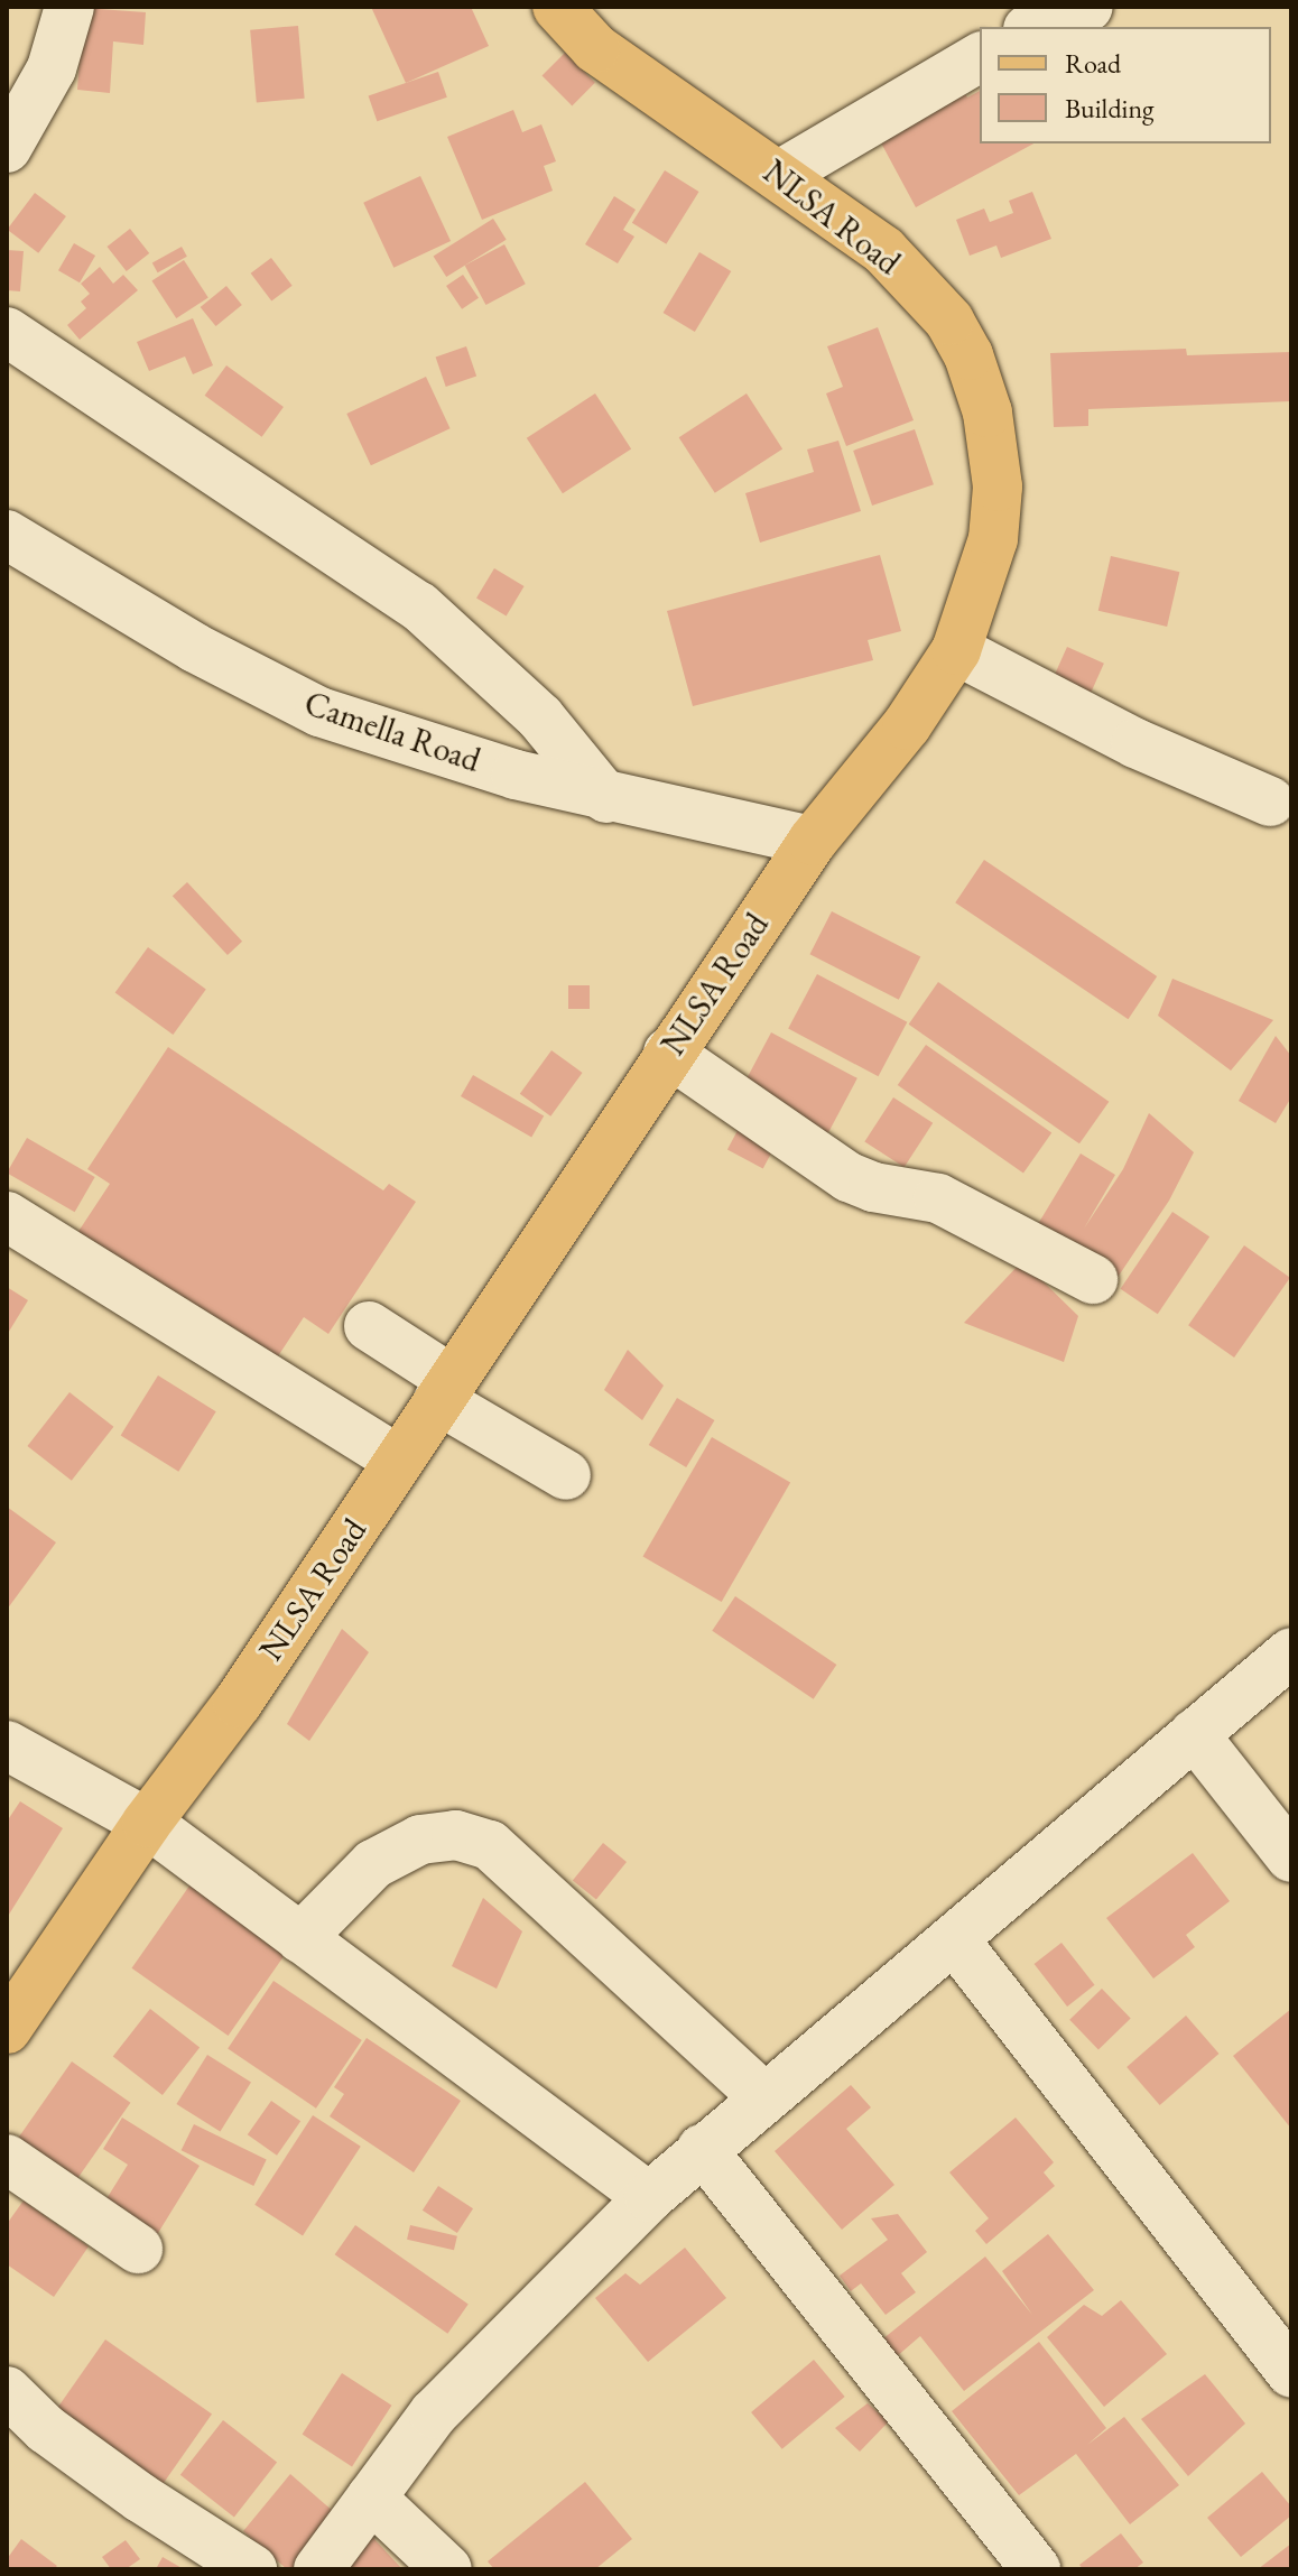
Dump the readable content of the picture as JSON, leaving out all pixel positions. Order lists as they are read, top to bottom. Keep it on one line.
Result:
{"streets":{"main road":["NLSA Road"],"street":["Camella Road"]},"crossings":[["NLSA Road","Camella Road"]],"legend":["Road","Building"]}
